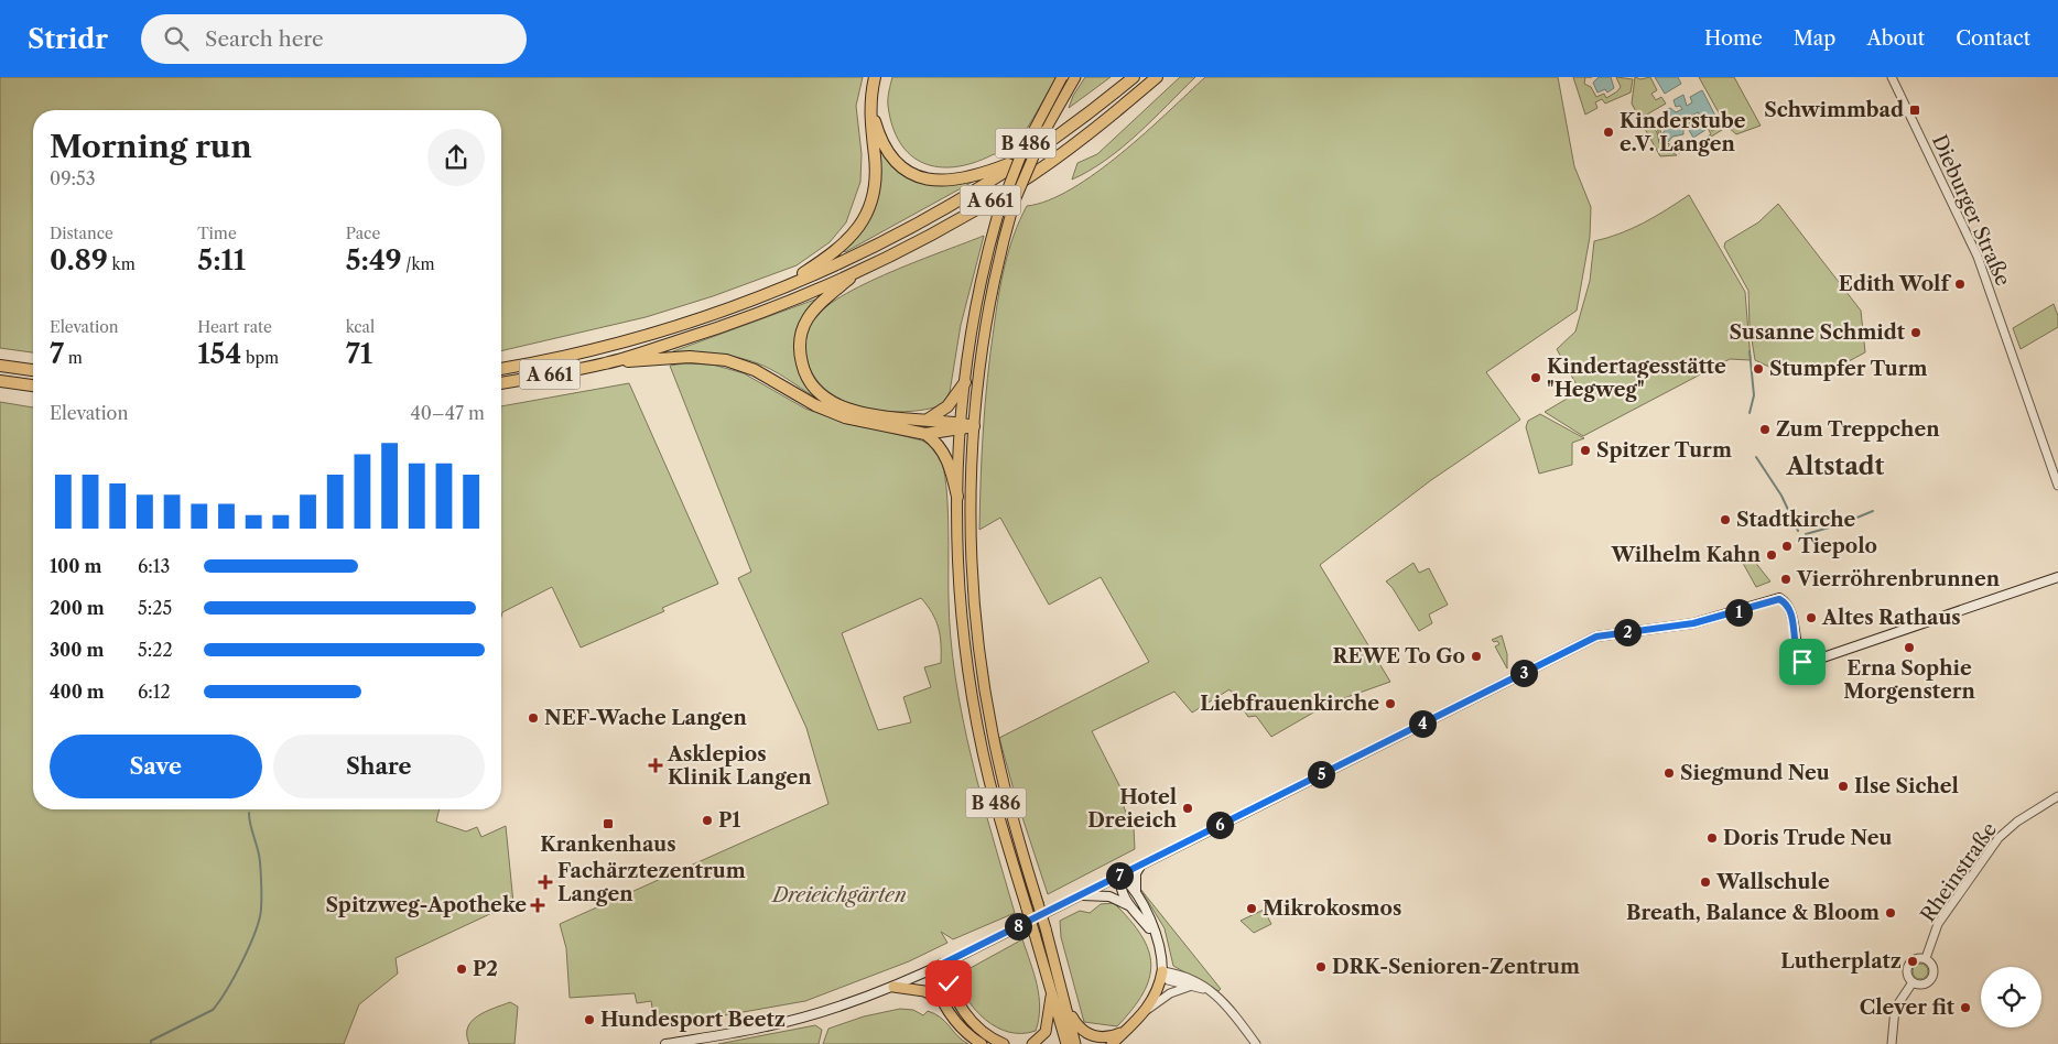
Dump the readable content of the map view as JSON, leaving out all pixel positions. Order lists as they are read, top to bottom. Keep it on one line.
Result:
{"streets":{"highway":["A 661"],"main road":["B 486"],"street":["Dieburger Straße","Rheinstraße"]},"districts":["Altstadt"],"parks":["Dreieichgärten"],"places":{"transit":["Schwimmbad","Krankenhaus"],"other":["Kinderstube e.V. Langen","Edith Wolf","Susanne Schmidt","Stumpfer Turm","Kindertagesstätte \"Hegweg\"","Zum Treppchen","Spitzer Turm","Stadtkirche","Tiepolo","Wilhelm Kahn","Vierröhrenbrunnen","Altes Rathaus","Erna Sophie Morgenstern","REWE To Go","Liebfrauenkirche","NEF-Wache Langen","Siegmund Neu","Ilse Sichel","Hotel Dreieich","P1","Doris Trude Neu","Wallschule","Mikrokosmos","Breath, Balance & Bloom","Lutherplatz","DRK-Senioren-Zentrum","P2","Clever fit","Hundesport Beetz"],"health":["Asklepios Klinik Langen","Fachärztezentrum Langen","Spitzweg-Apotheke"]},"page":{"header":"Stridr","search":"Search here","nav":["Home","Map","About","Contact"],"heading":["Morning run","09:53"],"stats":[["Distance","0.89 km"],["Time","5:11"],["Pace","5:49 /km"],["Elevation","7 m"],["Heart rate","154 bpm"],["kcal","71"]],"chart":["Elevation","40–47 m"],"list":[{"name":"100 m","note":"6:13"},{"name":"200 m","note":"5:25"},{"name":"300 m","note":"5:22"},{"name":"400 m","note":"6:12"}],"pins":["1","2","3","4","5","6","7","8"],"buttons":["Save","Share"]}}
